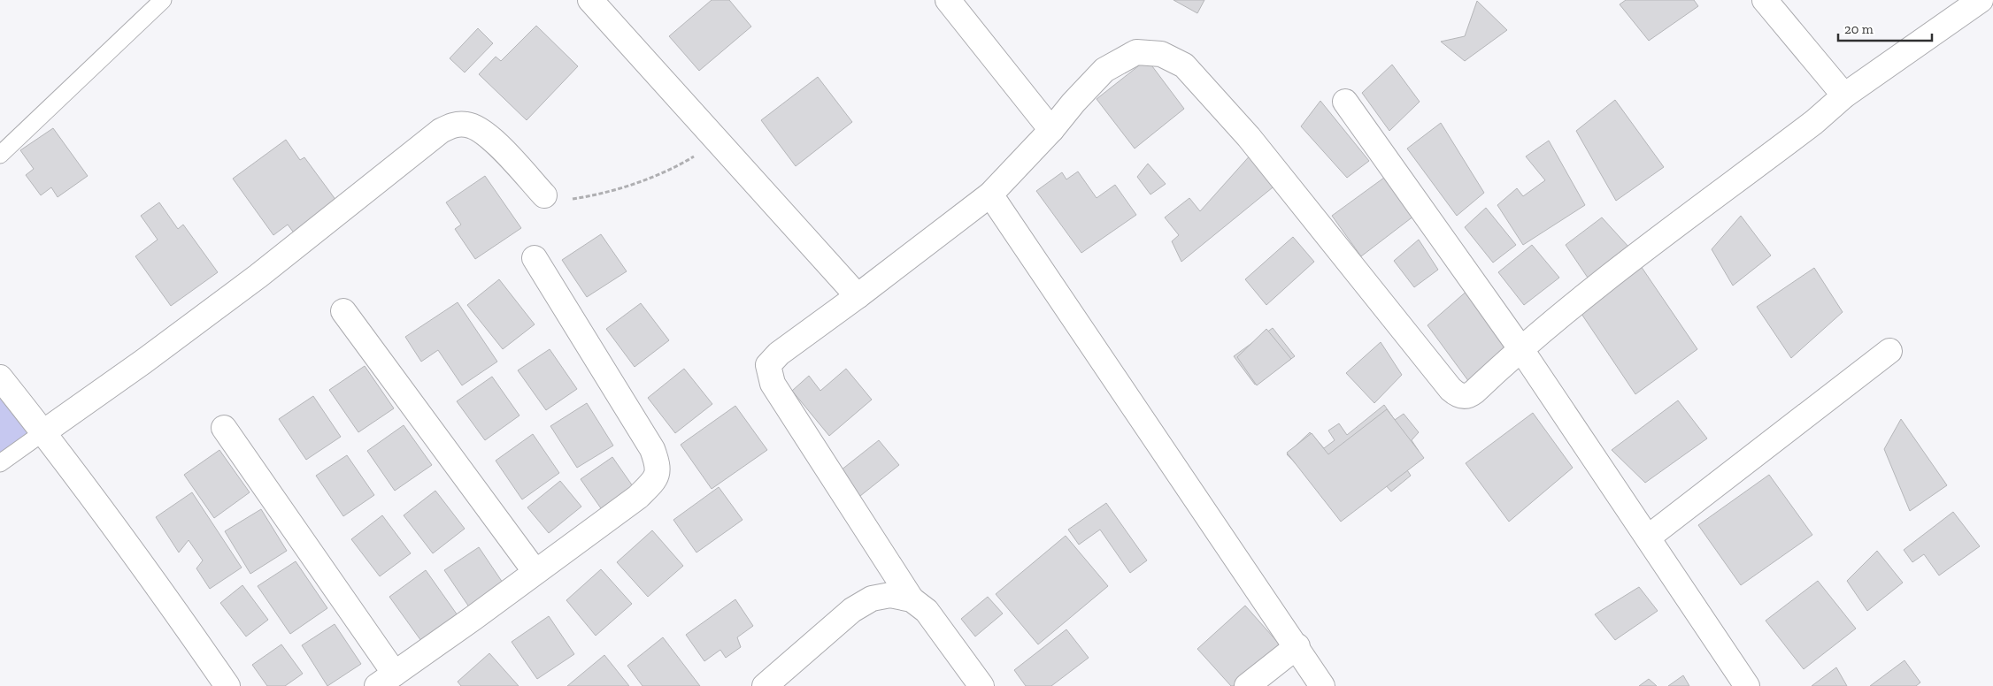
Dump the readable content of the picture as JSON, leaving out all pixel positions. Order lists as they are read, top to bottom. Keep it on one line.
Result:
{"scale_bar":"20 m"}
